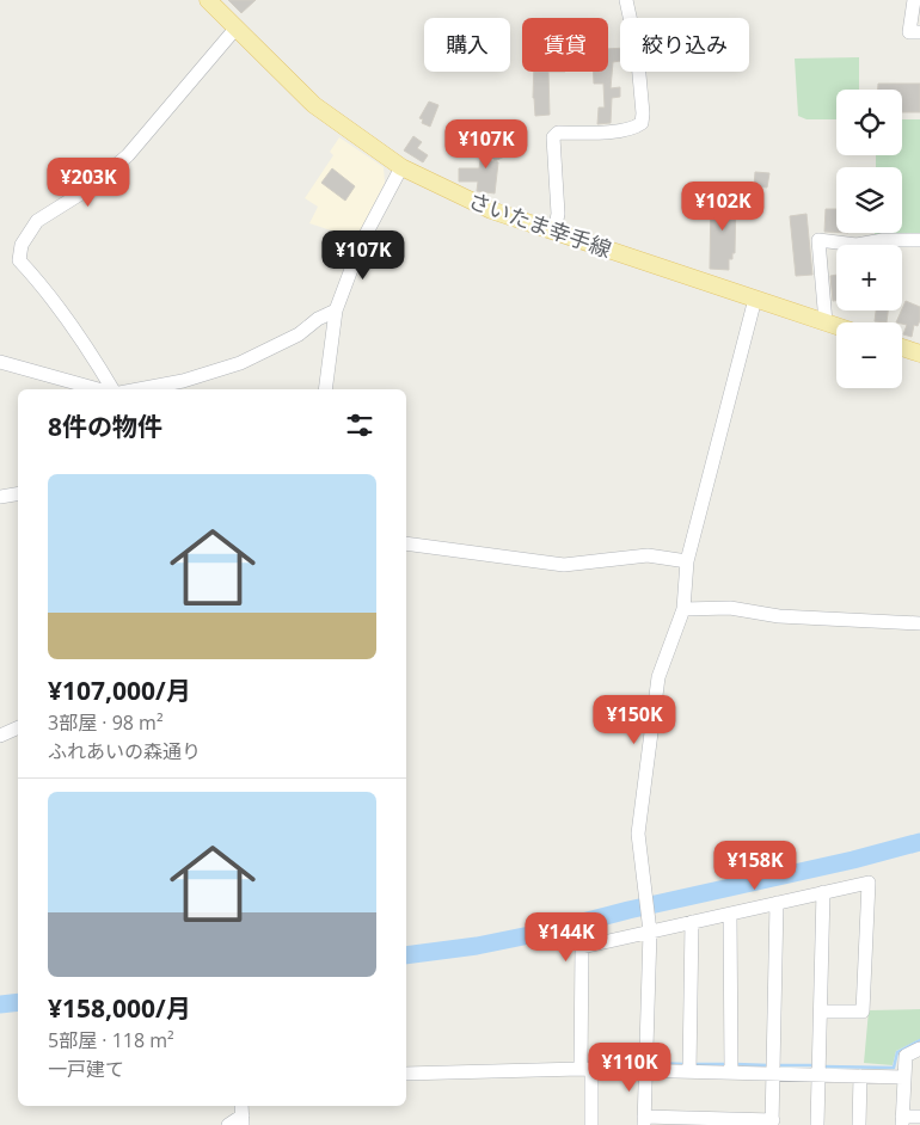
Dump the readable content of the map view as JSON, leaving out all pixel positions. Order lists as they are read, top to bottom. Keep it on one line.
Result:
{"streets":{"main road":["さいたま幸手線"]},"page":{"chip":["購入","賃貸","絞り込み"],"map_buttons":["+","−"],"price":["¥107K","¥203K","¥102K","¥107K","¥150K","¥158K","¥144K","¥110K"],"heading":"8件の物件","list":[{"name":"¥107,000/月","note":"3部屋 · 98 m² · ふれあいの森通り"},{"name":"¥158,000/月","note":"5部屋 · 118 m² · 一戸建て"}]}}
